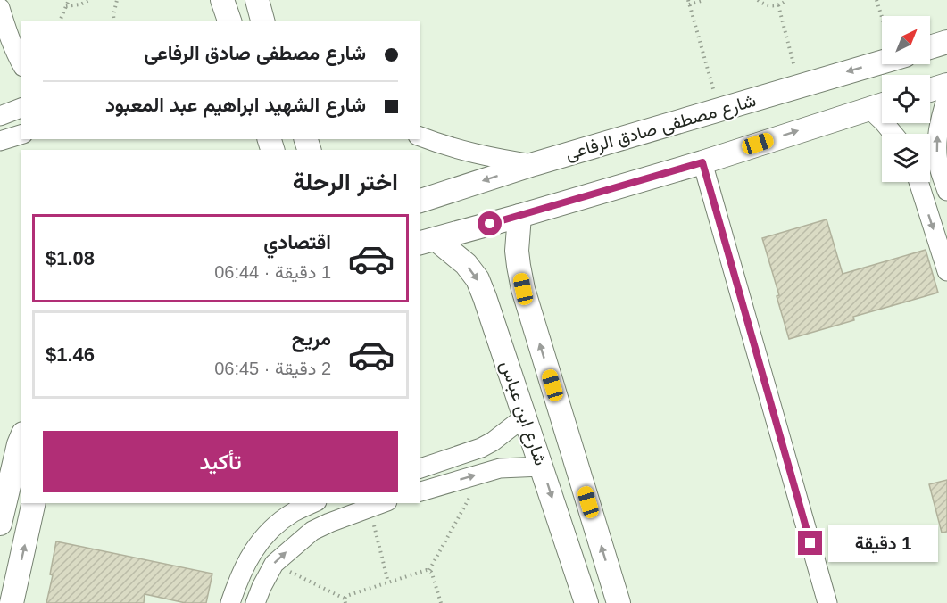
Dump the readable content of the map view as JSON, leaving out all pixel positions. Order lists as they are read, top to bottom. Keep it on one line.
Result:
{"streets":{"street":["شارع مصطفى صادق الرفاعى","شارع ابن عباس"]},"north":"top right","page":{"banner":["شارع مصطفى صادق الرفاعى","شارع الشهيد ابراهيم عبد المعبود"],"heading":"اختر الرحلة","list":[{"name":"اقتصادي","note":"1 دقيقة · 06:44","value":"$1.08"},{"name":"مريح","note":"2 دقيقة · 06:45","value":"$1.46"}],"buttons":"تأكيد","bubble":"1 دقيقة"}}
